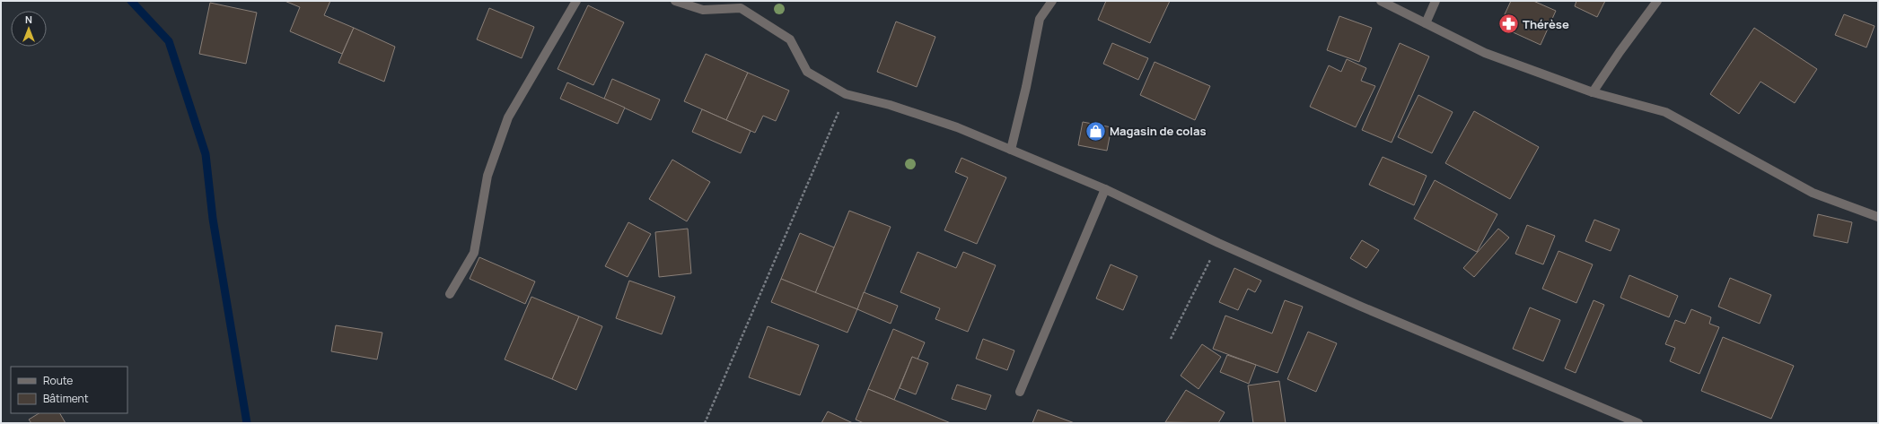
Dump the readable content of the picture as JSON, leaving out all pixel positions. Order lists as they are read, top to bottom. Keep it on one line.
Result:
{"places":{"pharmacy":["Thérèse"],"shop":["Magasin de colas"]},"legend":["Route","Bâtiment"],"north":"top"}
